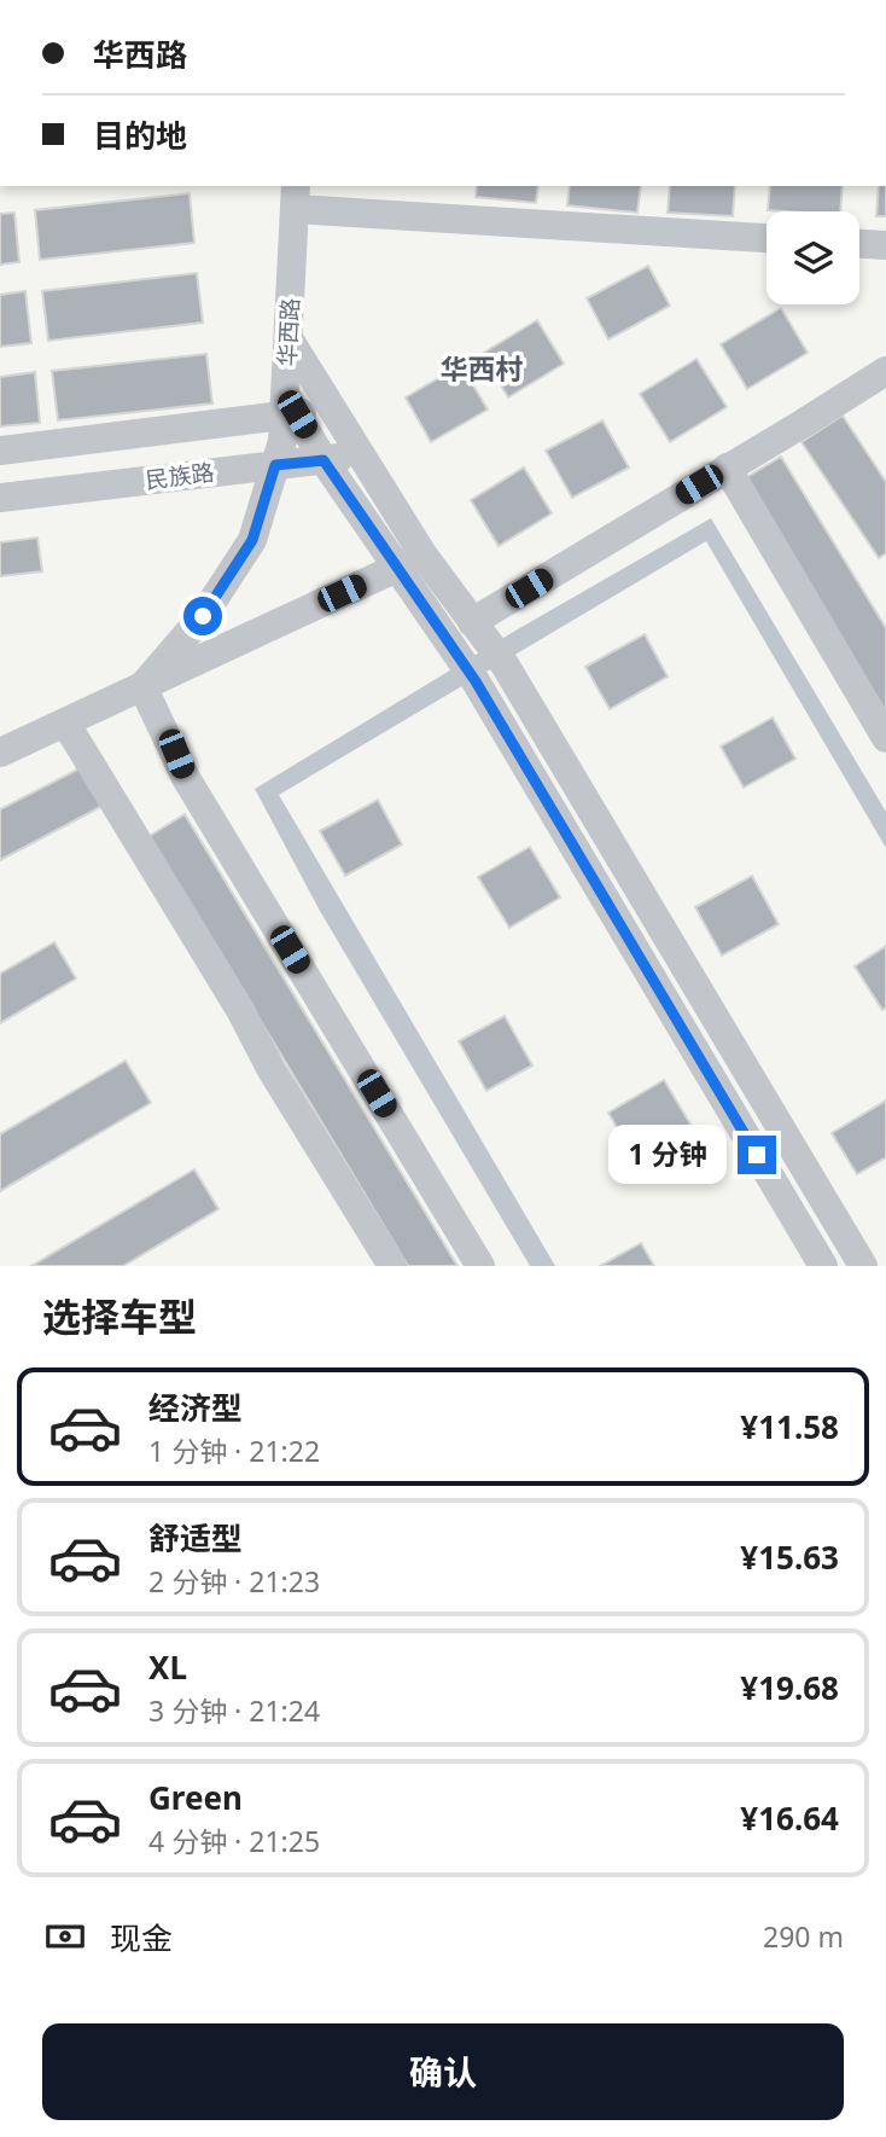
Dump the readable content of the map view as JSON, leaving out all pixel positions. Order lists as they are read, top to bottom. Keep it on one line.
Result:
{"streets":{"street":["华西路","民族路"]},"crossings":[["华西路","民族路"]],"districts":["华西村"],"page":{"banner":["华西路","目的地"],"bubble":"1 分钟","heading":"选择车型","list":[{"name":"经济型","note":"1 分钟 · 21:22","value":"¥11.58"},{"name":"舒适型","note":"2 分钟 · 21:23","value":"¥15.63"},{"name":"XL","note":"3 分钟 · 21:24","value":"¥19.68"},{"name":"Green","note":"4 分钟 · 21:25","value":"¥16.64"}],"pay":["现金","290 m"],"buttons":"确认"}}
